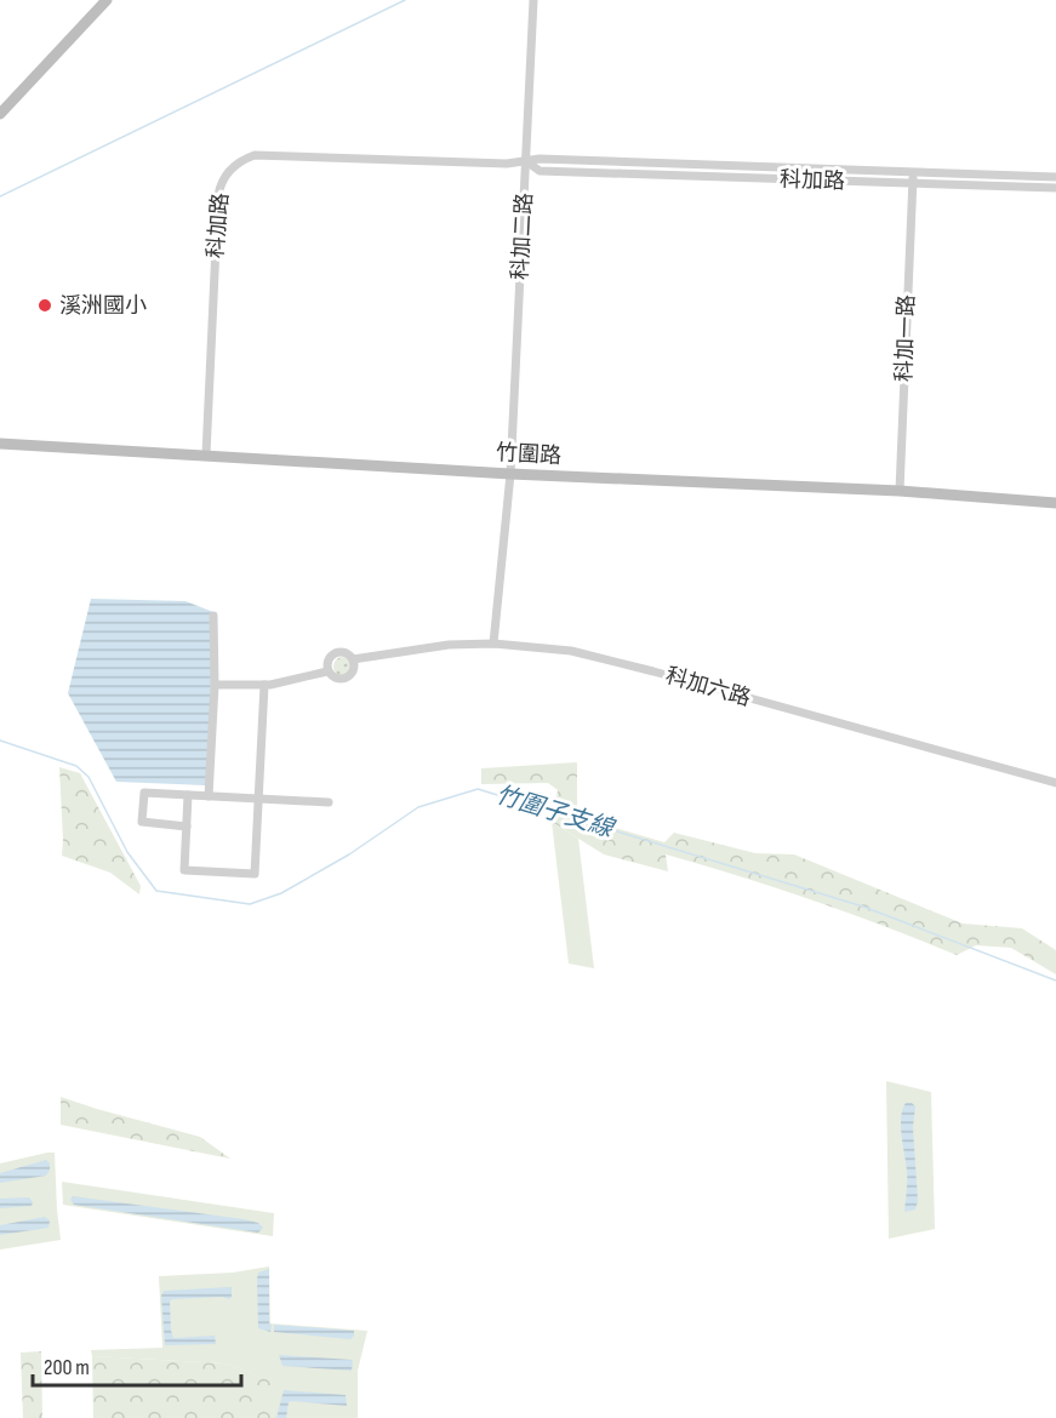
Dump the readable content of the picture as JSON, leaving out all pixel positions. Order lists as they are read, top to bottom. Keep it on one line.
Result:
{"streets":{"street":["科加路","科加二路","科加一路","竹圍路","科加六路"]},"crossings":[["科加路","科加二路"],["科加路","科加一路"],["科加路","竹圍路"],["科加二路","竹圍路"],["科加二路","科加六路"],["科加一路","竹圍路"]],"water":["竹圍子支線"],"places":["溪洲國小"],"scale_bar":"200 m"}
